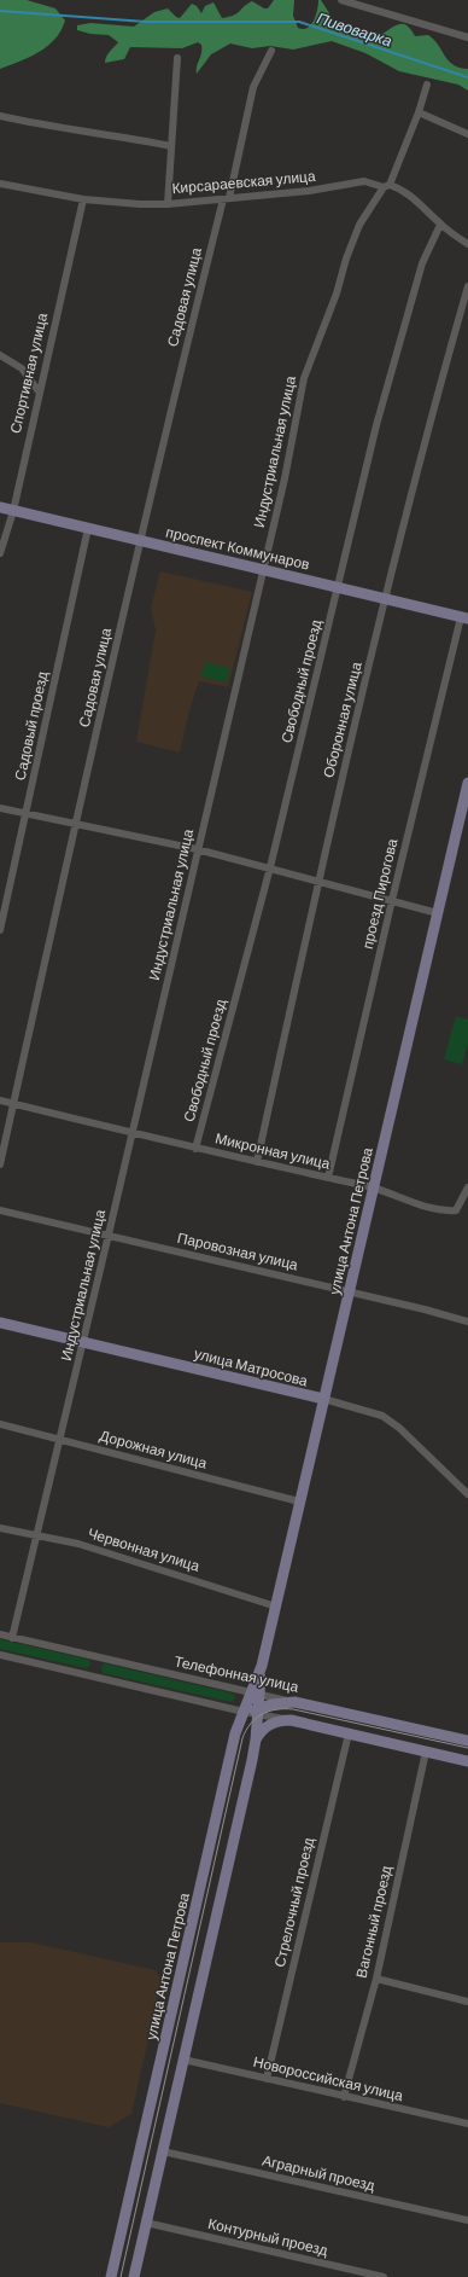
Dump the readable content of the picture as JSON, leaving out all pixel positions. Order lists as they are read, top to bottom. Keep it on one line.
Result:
{"streets":{"street":["Кирсараевская улица","Садовая улица","Спортивная улица","Индустриальная улица","проспект Коммунаров","Свободный проезд","Оборонная улица","Садовый проезд","проезд Пирогова","Микронная улица","улица Антона Петрова","Паровозная улица","улица Матросова","Дорожная улица","Червонная улица","Телефонная улица","Стрелочный проезд","Вагонный проезд","Новороссийская улица","Аграрный проезд","Контурный проезд"]},"crossings":[["Кирсараевская улица","Садовая улица"],["Кирсараевская улица","Спортивная улица"],["Кирсараевская улица","Индустриальная улица"],["Кирсараевская улица","Свободный проезд"],["Садовая улица","проспект Коммунаров"],["Садовая улица","Микронная улица"],["Спортивная улица","проспект Коммунаров"],["Индустриальная улица","проспект Коммунаров"],["Индустриальная улица","Микронная улица"],["Индустриальная улица","Паровозная улица"],["Индустриальная улица","улица Матросова"],["Индустриальная улица","Дорожная улица"],["Индустриальная улица","Червонная улица"],["Индустриальная улица","Телефонная улица"],["проспект Коммунаров","Свободный проезд"],["проспект Коммунаров","Оборонная улица"],["проспект Коммунаров","Садовый проезд"],["проспект Коммунаров","проезд Пирогова"],["Свободный проезд","Микронная улица"],["Оборонная улица","Микронная улица"],["проезд Пирогова","Микронная улица"],["Микронная улица","улица Антона Петрова"],["улица Антона Петрова","Паровозная улица"],["улица Антона Петрова","улица Матросова"],["улица Антона Петрова","Дорожная улица"],["улица Антона Петрова","Червонная улица"],["улица Антона Петрова","Телефонная улица"],["улица Антона Петрова","Новороссийская улица"],["улица Антона Петрова","Аграрный проезд"],["улица Антона Петрова","Контурный проезд"],["Стрелочный проезд","Новороссийская улица"],["Вагонный проезд","Новороссийская улица"]],"water":["Пивоварка"]}
